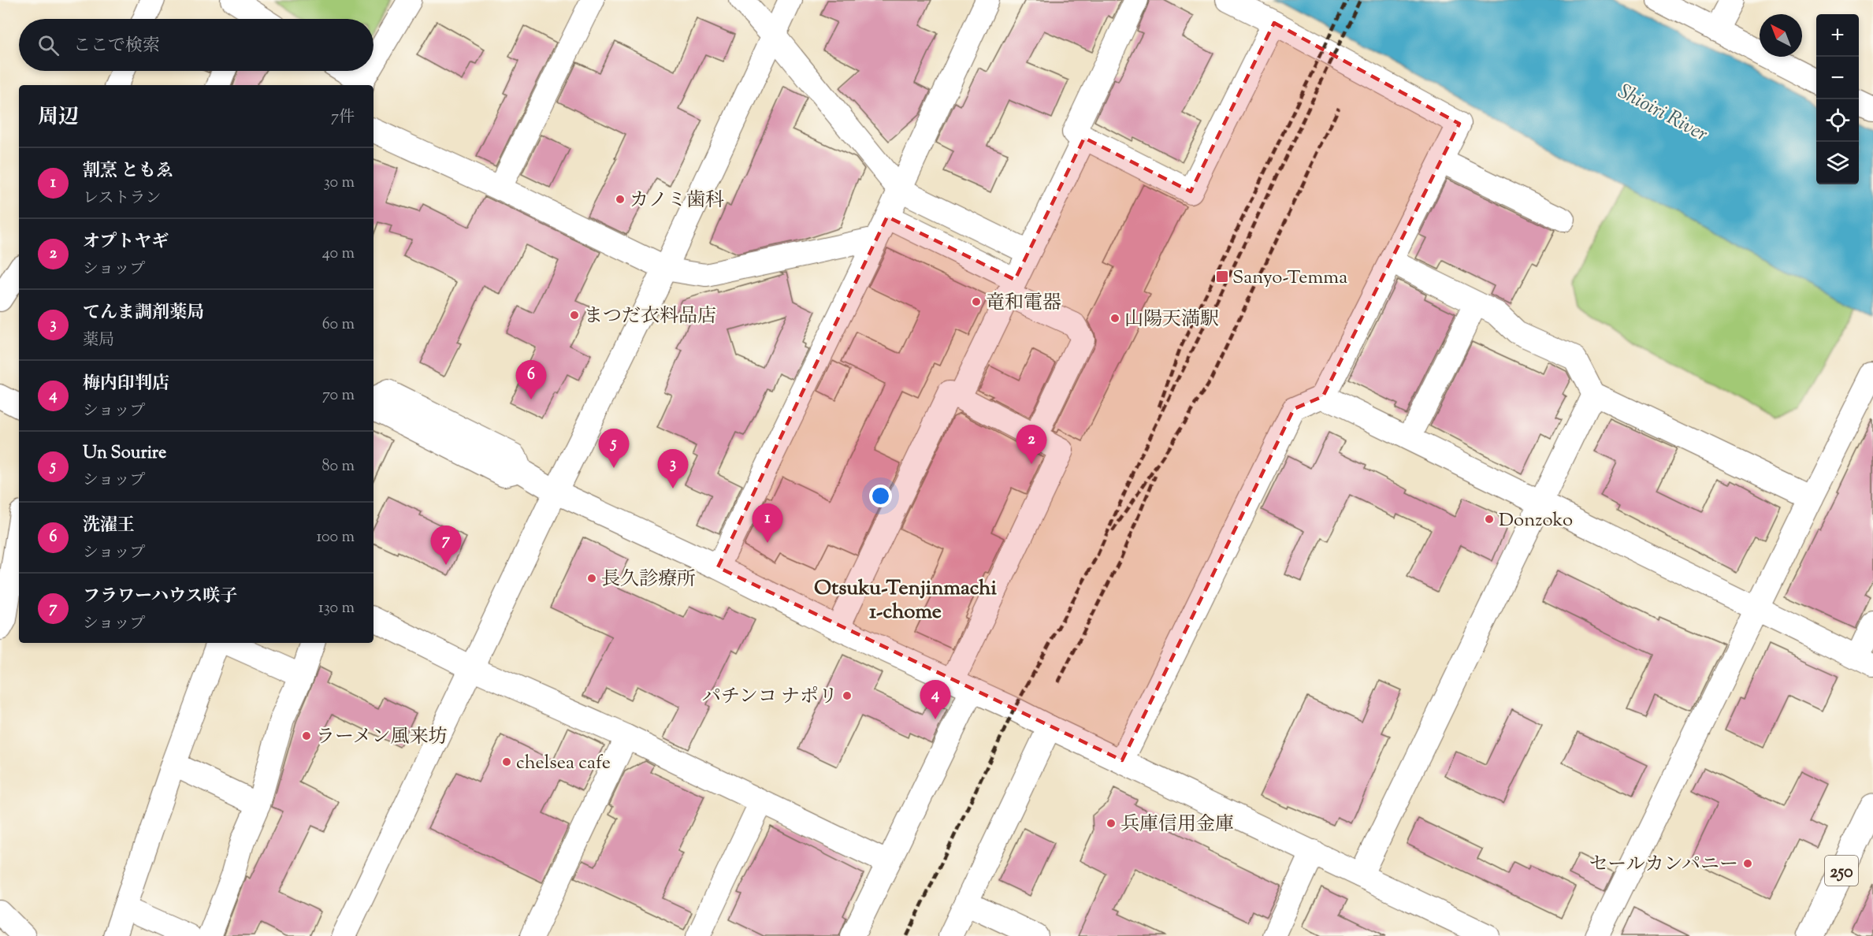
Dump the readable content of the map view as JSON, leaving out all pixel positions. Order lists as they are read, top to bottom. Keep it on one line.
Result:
{"streets":{"highway":["250"]},"districts":["Otsuku-Tenjinmachi 1-chome"],"water":["Shioiri River"],"places":{"other":["カノミ歯科","竜和電器","まつだ衣料品店","山陽天満駅","Donzoko","長久診療所","パチンコ ナポリ","ラーメン風来坊","chelsea cafe","兵庫信用金庫","セールカンパニー"],"transit":["Sanyo-Temma"]},"north":"top left","page":{"map_buttons":["+","−"],"search":"ここで検索","heading":["周辺","7件"],"list":[{"mark":"1","name":"割烹 ともゑ","note":"レストラン","value":"30 m"},{"mark":"2","name":"オプトヤギ","note":"ショップ","value":"40 m"},{"mark":"3","name":"てんま調剤薬局","note":"薬局","value":"60 m"},{"mark":"4","name":"梅内印判店","note":"ショップ","value":"70 m"},{"mark":"5","name":"Un Sourire","note":"ショップ","value":"80 m"},{"mark":"6","name":"洗濯王","note":"ショップ","value":"100 m"},{"mark":"7","name":"フラワーハウス咲子","note":"ショップ","value":"130 m"}],"pins":["6","2","5","3","1","7","4"]}}
